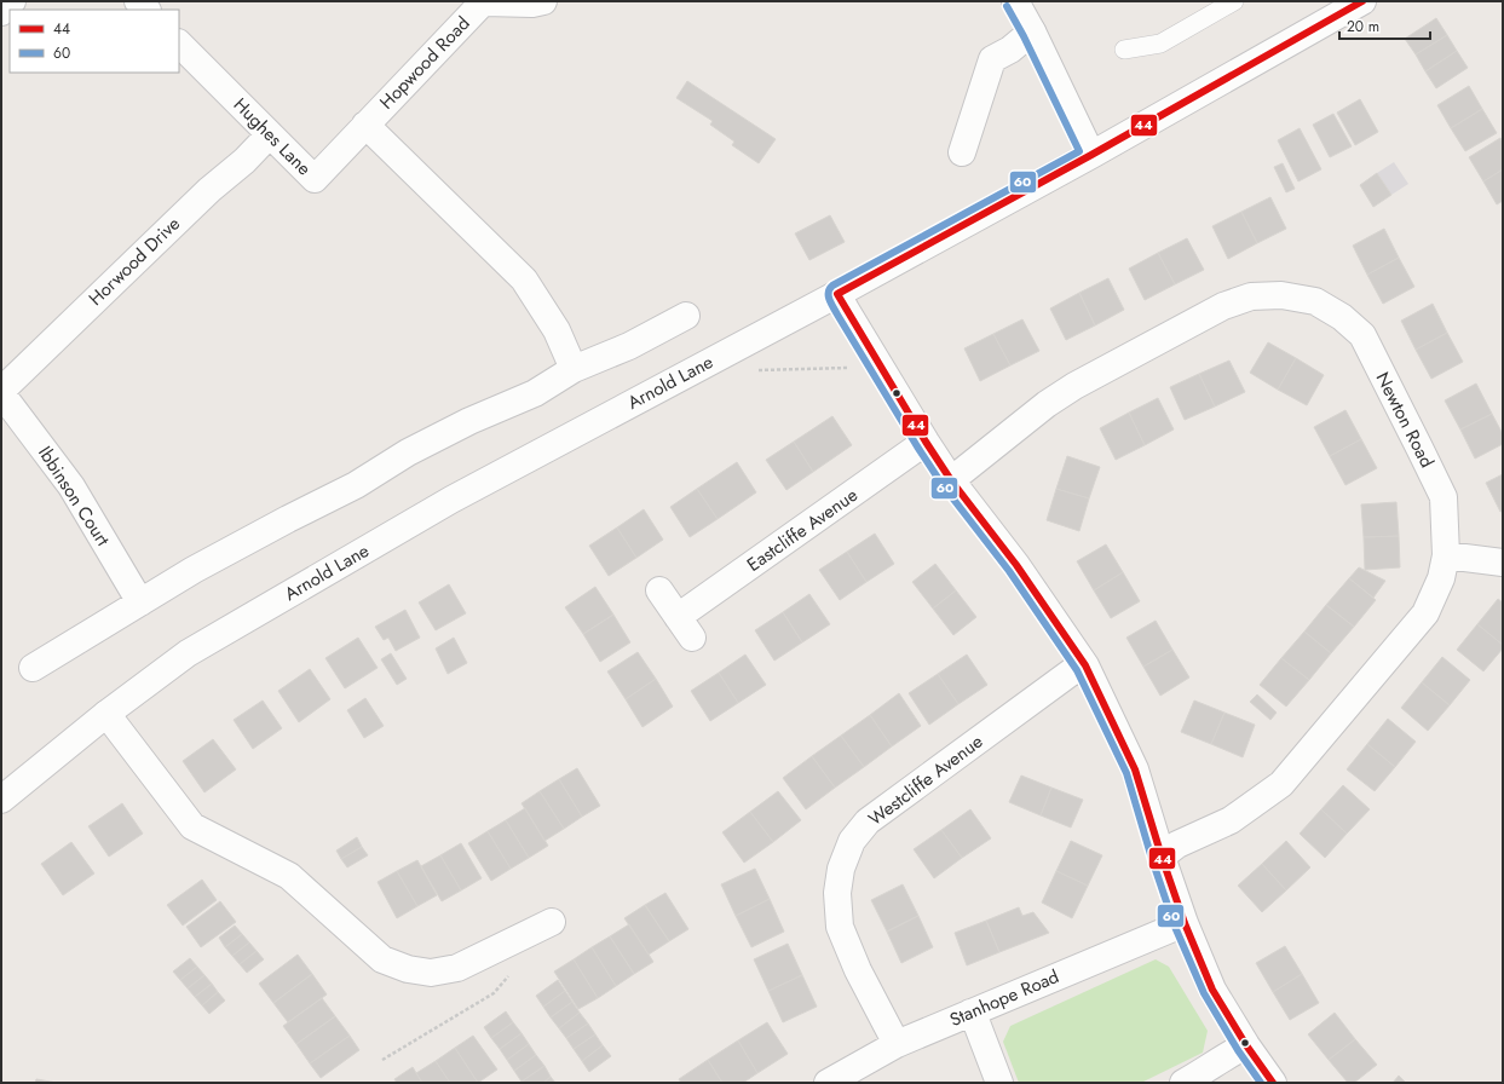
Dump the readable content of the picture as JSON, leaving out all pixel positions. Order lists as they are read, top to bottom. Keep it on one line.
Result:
{"streets":{"street":["Hopwood Road","Hughes Lane","Horwood Drive","Arnold Lane","Newton Road","Ibbinson Court","Eastcliffe Avenue","Westcliffe Avenue","Stanhope Road"]},"crossings":[["Hopwood Road","Hughes Lane"],["Hughes Lane","Horwood Drive"],["Horwood Drive","Ibbinson Court"],["Westcliffe Avenue","Stanhope Road"]],"lines":["transit line 44","transit line 60"],"legend":["44","60"],"scale_bar":"20 m"}
